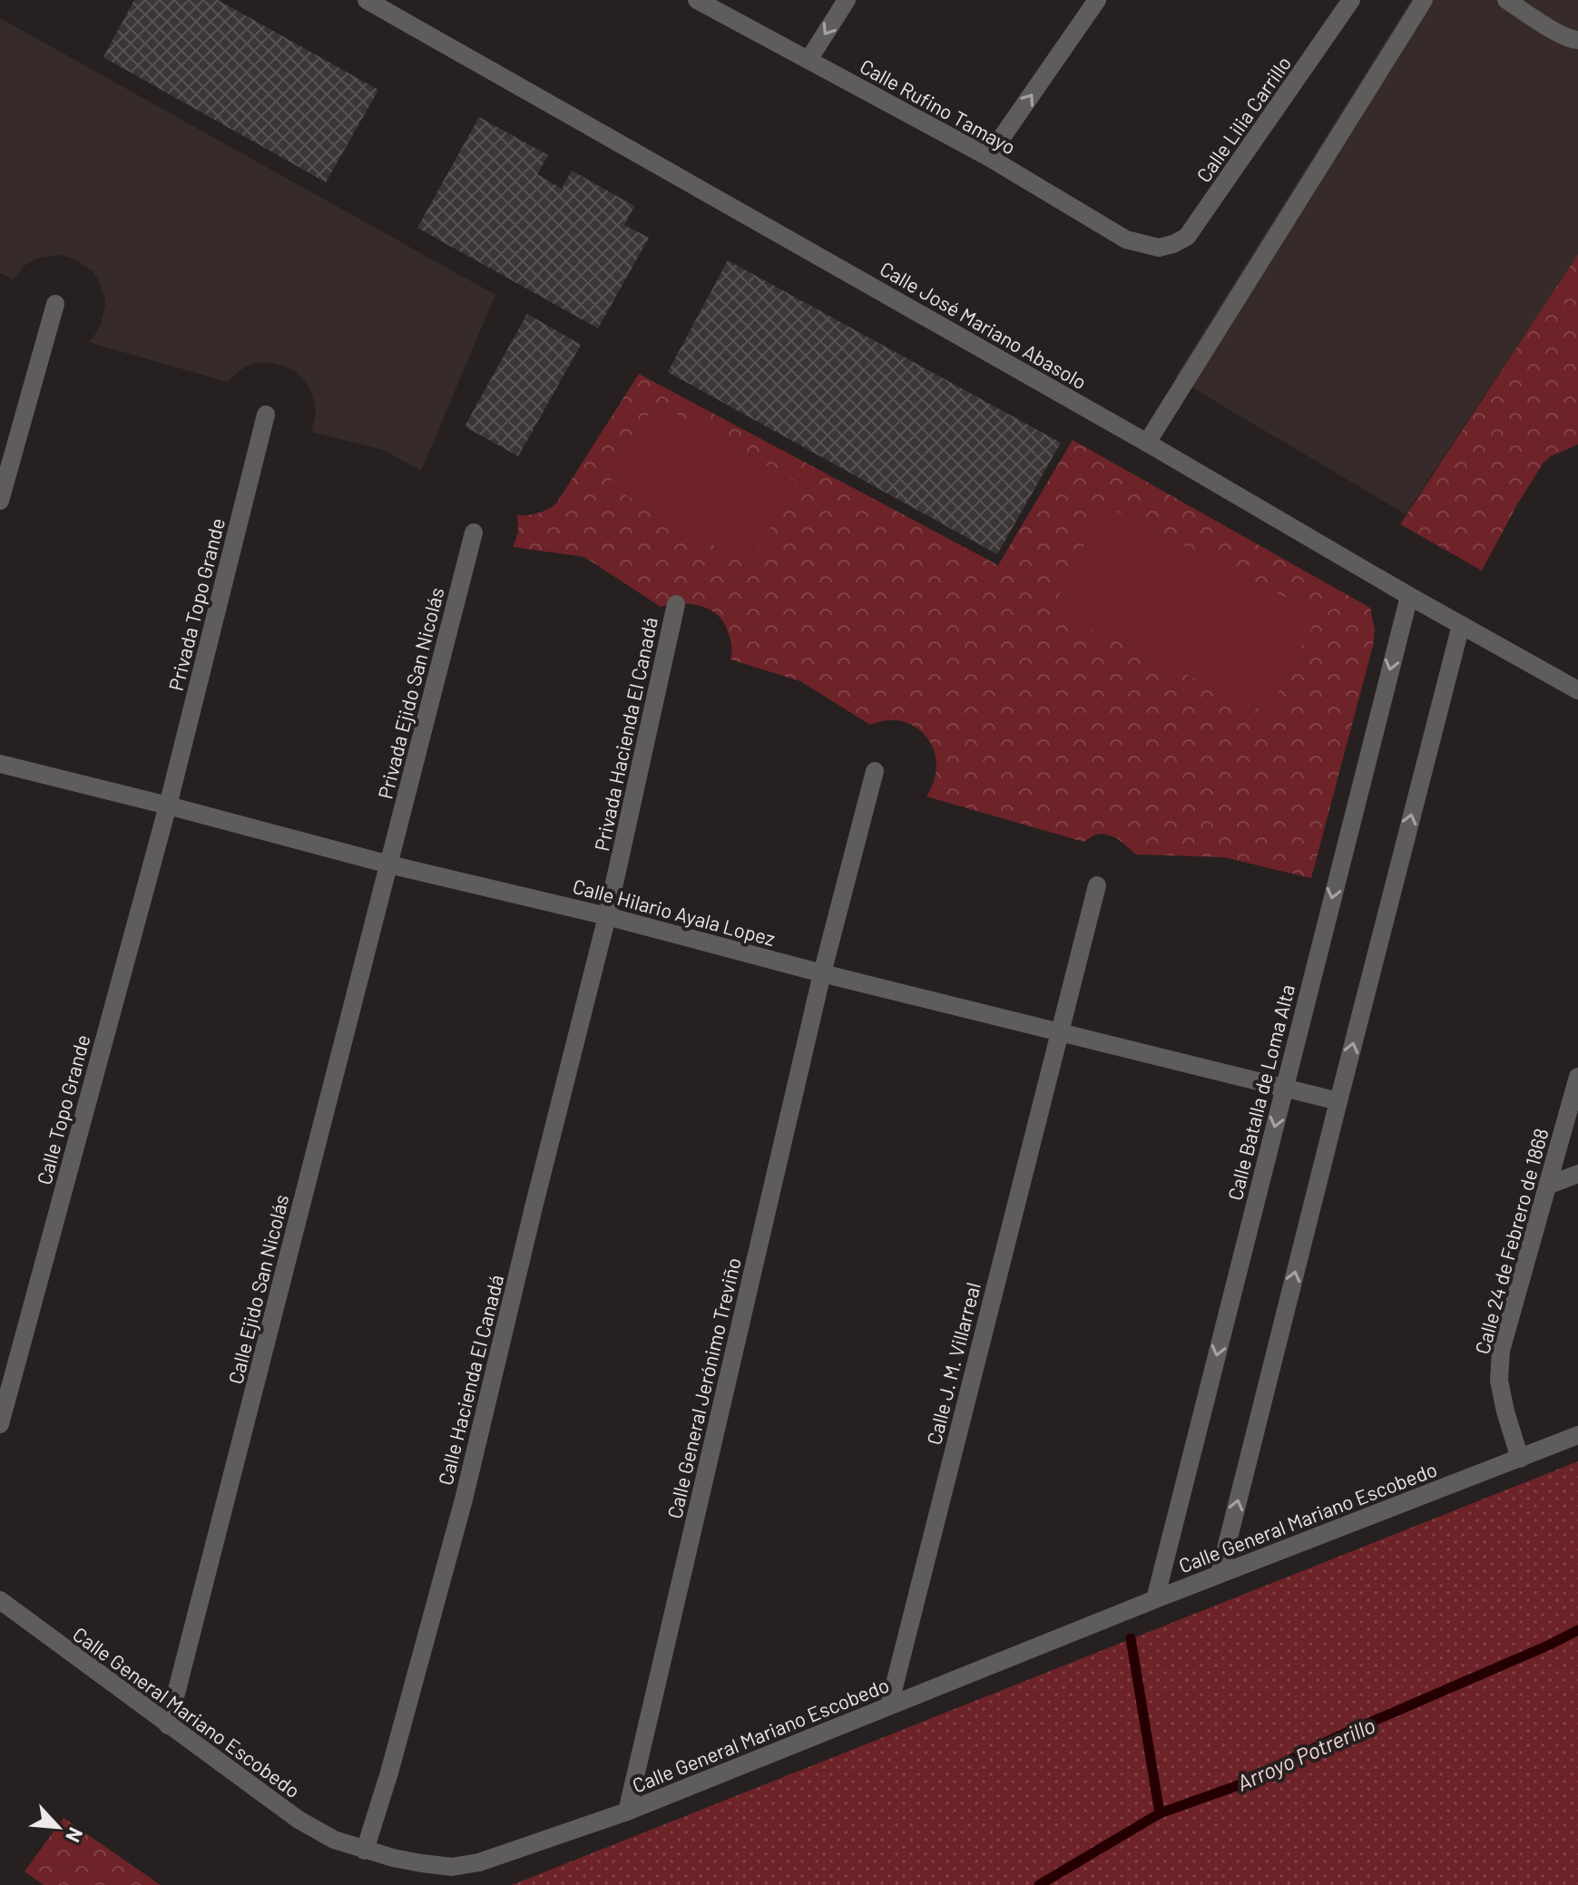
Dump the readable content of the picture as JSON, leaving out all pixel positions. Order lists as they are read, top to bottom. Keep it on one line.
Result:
{"streets":{"street":["Calle Rufino Tamayo","Calle Lilia Carrillo","Calle José Mariano Abasolo","Privada Topo Grande","Privada Ejido San Nicolás","Privada Hacienda El Canadá","Calle Hilario Ayala Lopez","Calle Batalla de Loma Alta","Calle Topo Grande","Calle 24 de Febrero de 1868","Calle Ejido San Nicolás","Calle J. M. Villarreal","Calle Hacienda El Canadá","Calle General Jerónimo Treviño","Calle General Mariano Escobedo"]},"crossings":[["Calle Rufino Tamayo","Calle Lilia Carrillo"],["Calle José Mariano Abasolo","Calle Batalla de Loma Alta"],["Privada Topo Grande","Calle Hilario Ayala Lopez"],["Privada Topo Grande","Calle Topo Grande"],["Privada Ejido San Nicolás","Calle Hilario Ayala Lopez"],["Privada Ejido San Nicolás","Calle Ejido San Nicolás"],["Privada Hacienda El Canadá","Calle Hilario Ayala Lopez"],["Privada Hacienda El Canadá","Calle Hacienda El Canadá"],["Calle Hilario Ayala Lopez","Calle Batalla de Loma Alta"],["Calle Hilario Ayala Lopez","Calle Topo Grande"],["Calle Hilario Ayala Lopez","Calle Ejido San Nicolás"],["Calle Hilario Ayala Lopez","Calle J. M. Villarreal"],["Calle Hilario Ayala Lopez","Calle Hacienda El Canadá"],["Calle Hilario Ayala Lopez","Calle General Jerónimo Treviño"],["Calle Batalla de Loma Alta","Calle General Mariano Escobedo"],["Calle 24 de Febrero de 1868","Calle General Mariano Escobedo"],["Calle Ejido San Nicolás","Calle General Mariano Escobedo"],["Calle J. M. Villarreal","Calle General Mariano Escobedo"],["Calle Hacienda El Canadá","Calle General Mariano Escobedo"],["Calle General Jerónimo Treviño","Calle General Mariano Escobedo"]],"water":["Arroyo Potrerillo"],"north":"bottom right"}
